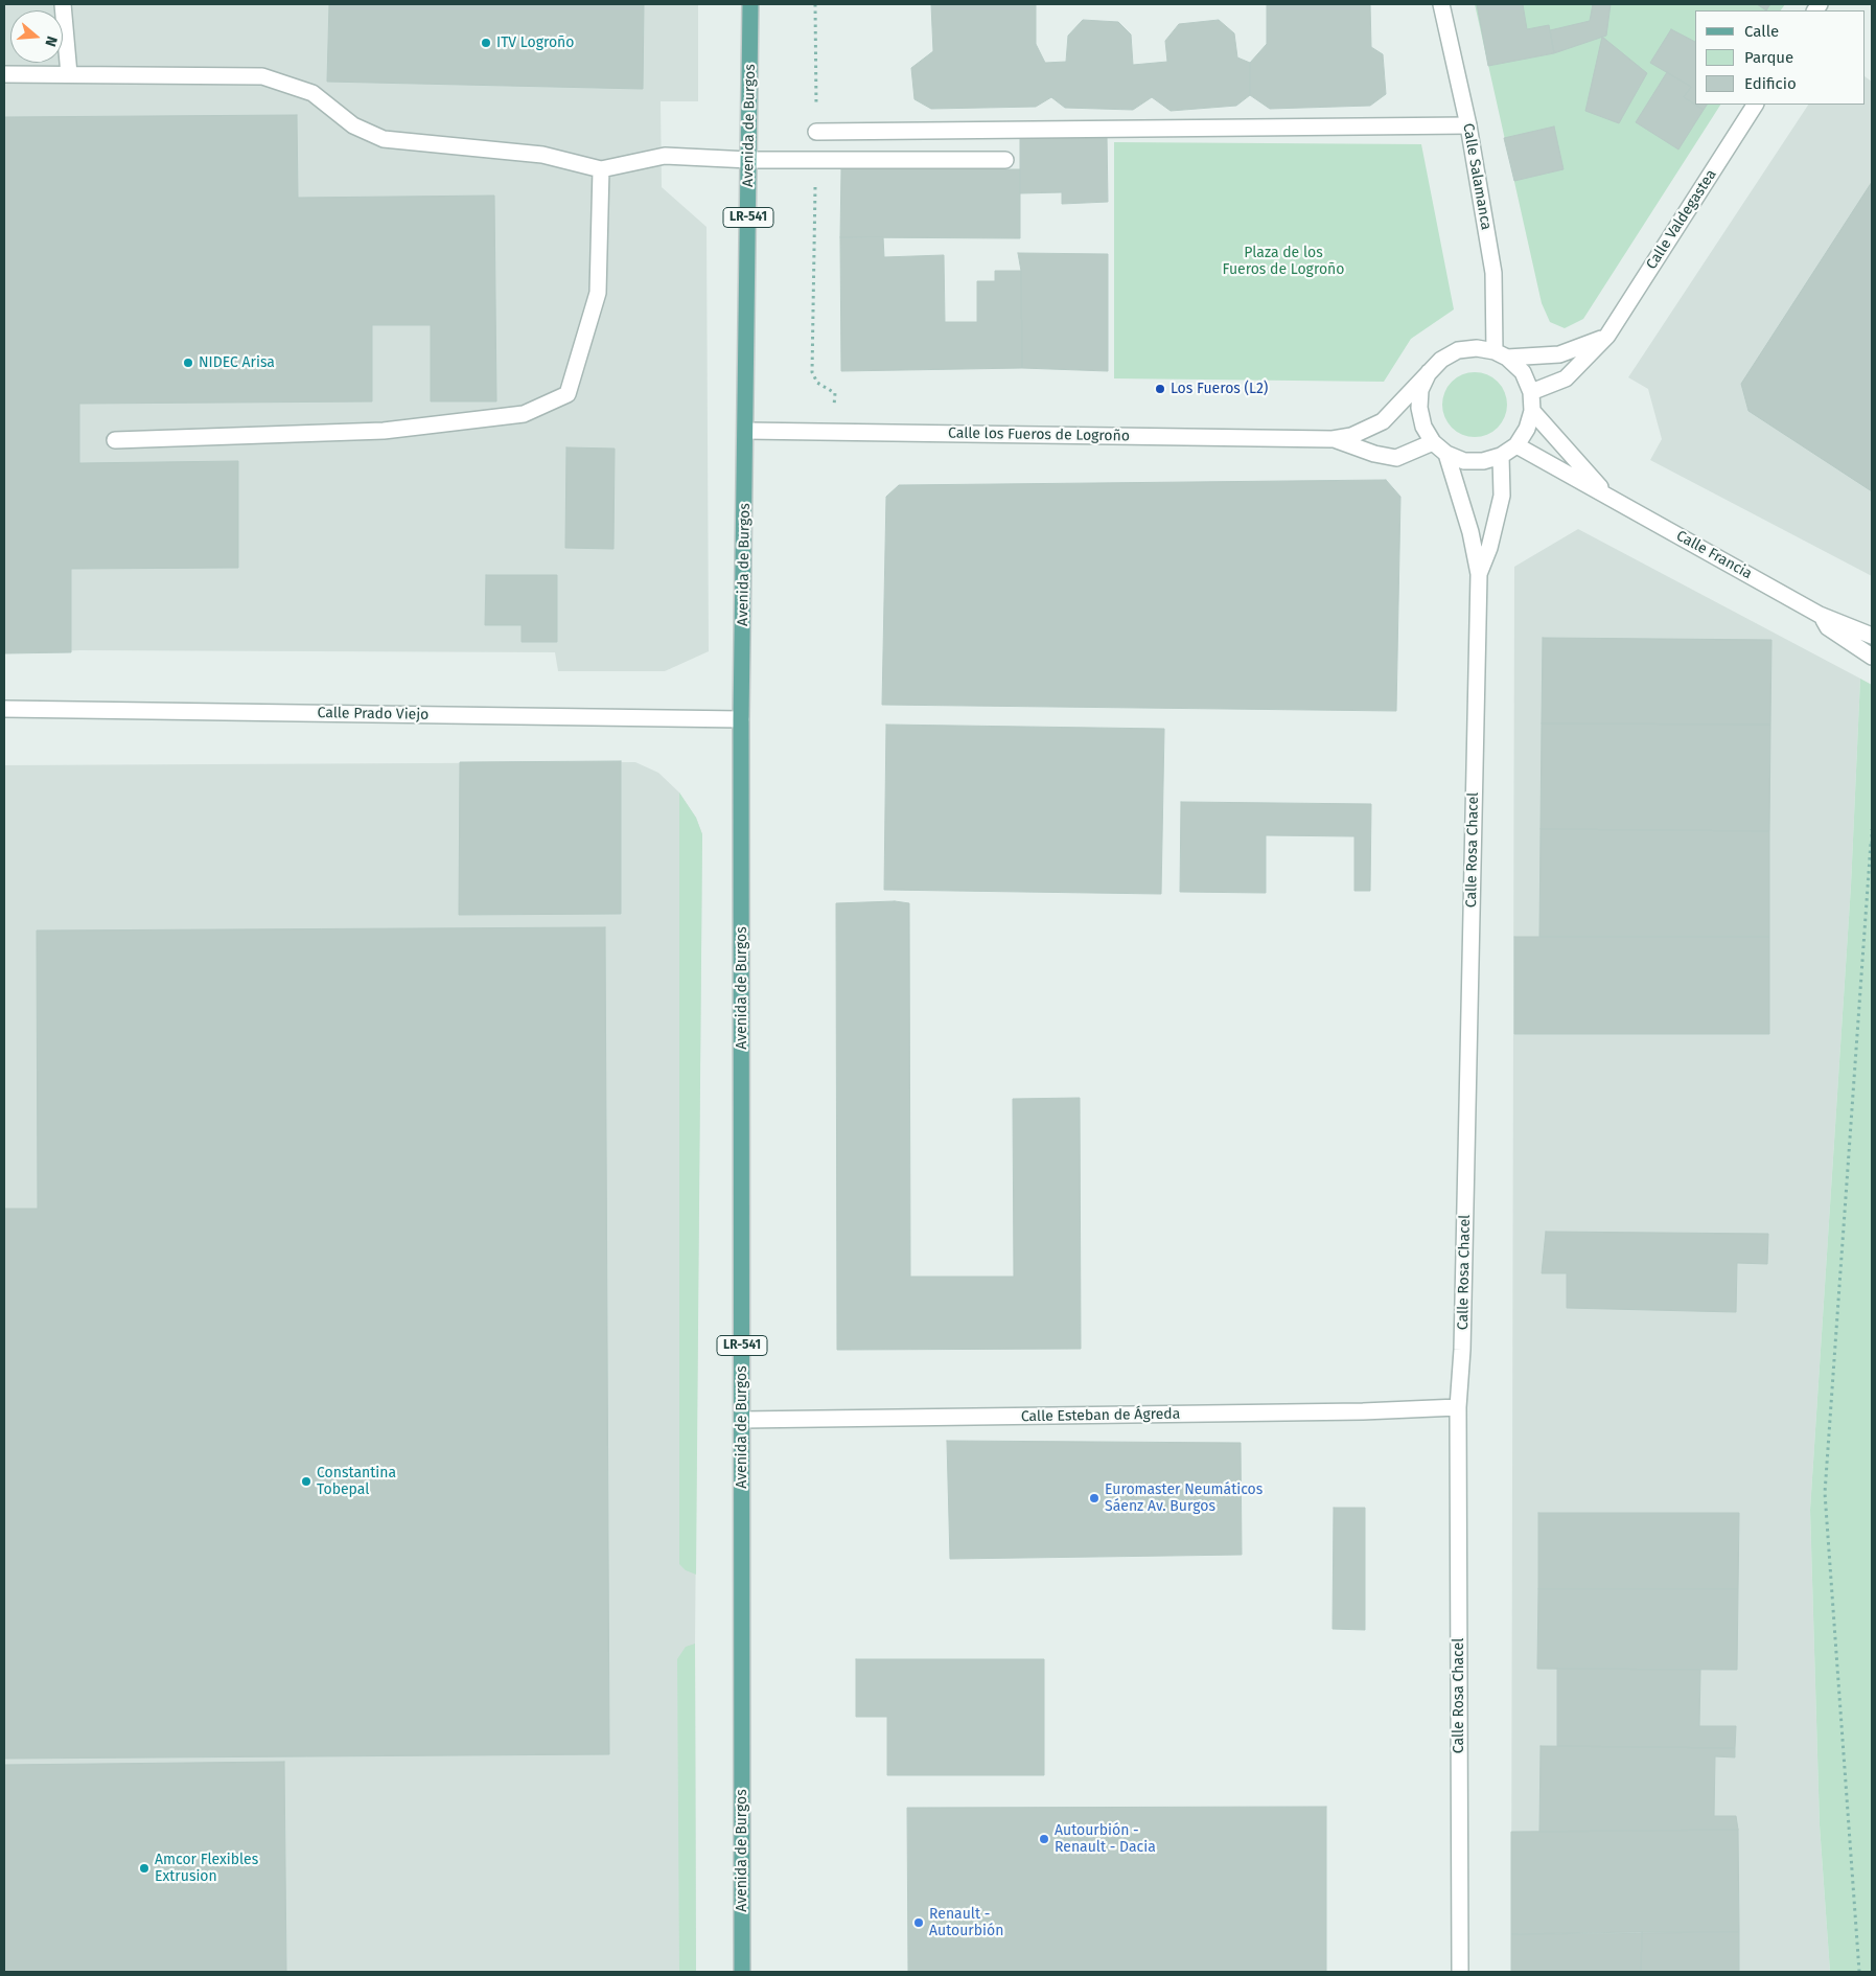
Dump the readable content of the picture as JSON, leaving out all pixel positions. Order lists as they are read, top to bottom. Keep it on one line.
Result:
{"streets":{"main road":["Avenida de Burgos","LR-541"],"street":["Calle Salamanca","Calle Valdegastea","Calle los Fueros de Logroño","Calle Francia","Calle Prado Viejo","Calle Rosa Chacel","Calle Esteban de Ágreda"]},"crossings":[["Avenida de Burgos","Calle los Fueros de Logroño"],["Avenida de Burgos","Calle Prado Viejo"],["Avenida de Burgos","Calle Esteban de Ágreda"],["Calle Salamanca","Calle Valdegastea"],["Calle Salamanca","Calle los Fueros de Logroño"],["Calle Salamanca","Calle Francia"],["Calle Salamanca","Calle Rosa Chacel"],["Calle Valdegastea","Calle los Fueros de Logroño"],["Calle Valdegastea","Calle Francia"],["Calle Valdegastea","Calle Rosa Chacel"],["Calle los Fueros de Logroño","Calle Francia"],["Calle los Fueros de Logroño","Calle Rosa Chacel"],["Calle Francia","Calle Rosa Chacel"],["Calle Rosa Chacel","Calle Esteban de Ágreda"]],"parks":["Plaza de los Fueros de Logroño"],"places":["ITV Logroño","NIDEC Arisa","Los Fueros (L2)","Constantina Tobepal","Euromaster Neumáticos Sáenz Av. Burgos","Autourbión - Renault - Dacia","Amcor Flexibles Extrusion","Renault - Autourbión"],"legend":["Calle","Parque","Edificio"],"north":"right"}
